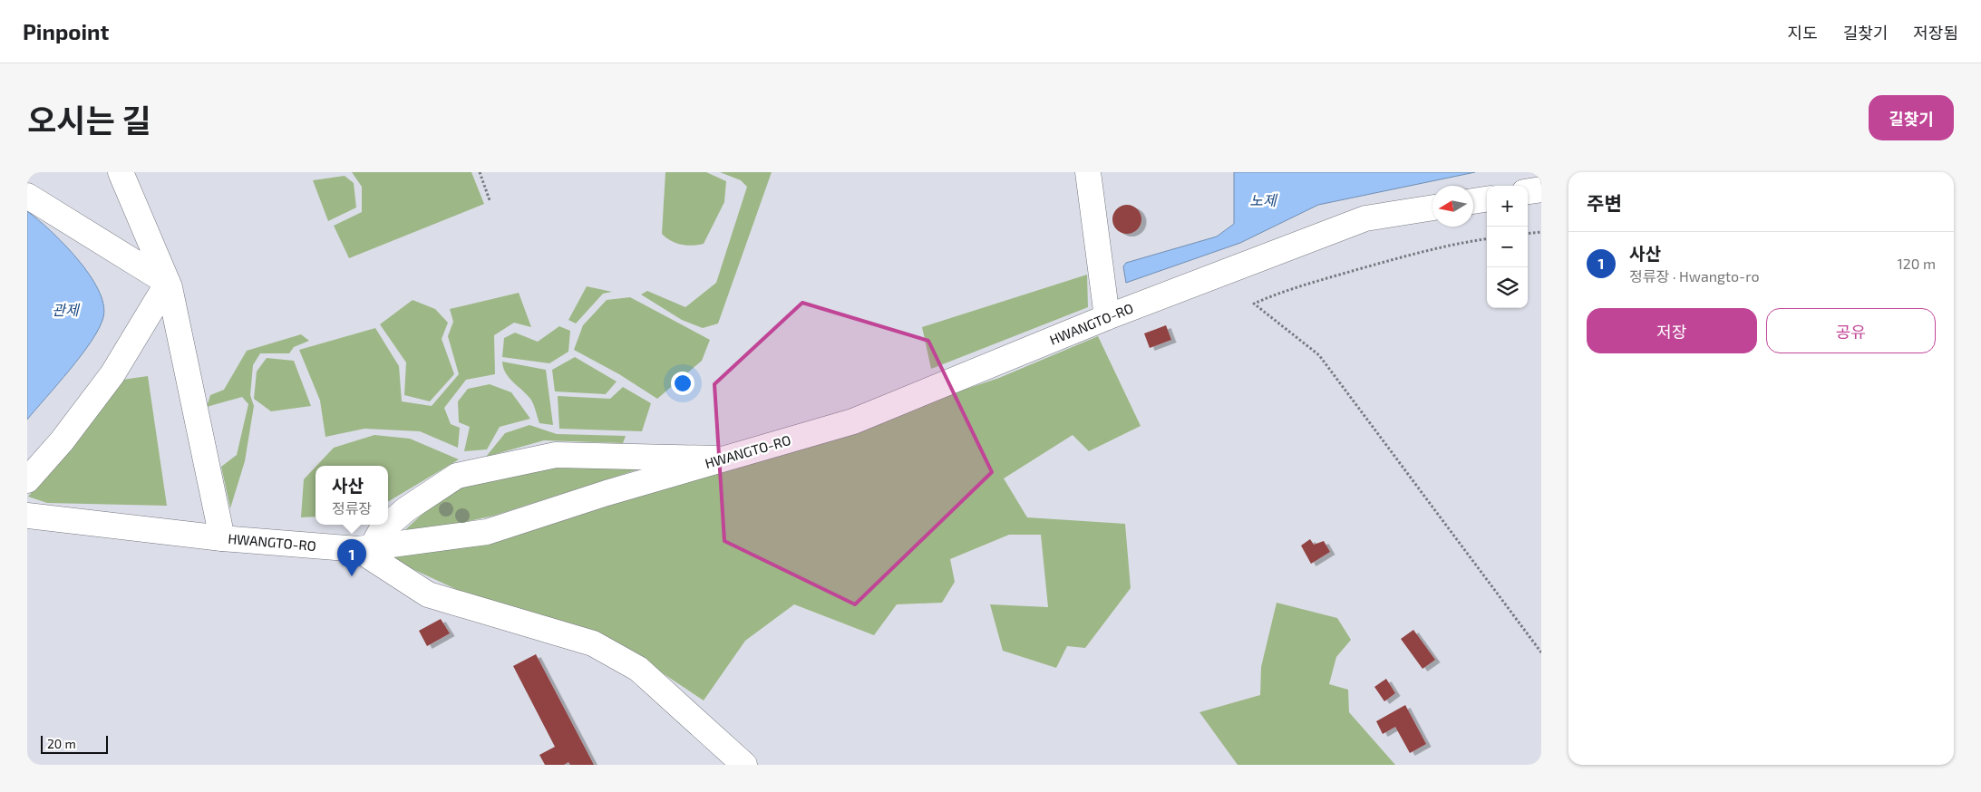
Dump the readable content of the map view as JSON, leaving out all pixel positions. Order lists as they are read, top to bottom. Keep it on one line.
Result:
{"streets":{"main road":["HWANGTO-RO"]},"water":["노제","관제"],"scale_bar":"20 m","north":"left","page":{"header":"Pinpoint","nav":["지도","길찾기","저장됨"],"title":"오시는 길","buttons":["길찾기",["저장","공유"]],"heading":"주변","map_buttons":["+","−"],"list":[{"mark":"1","name":"사산","note":"정류장 · Hwangto-ro","value":"120 m"}],"popup":["사산","정류장"],"pins":"1","scale":"20 m"}}
